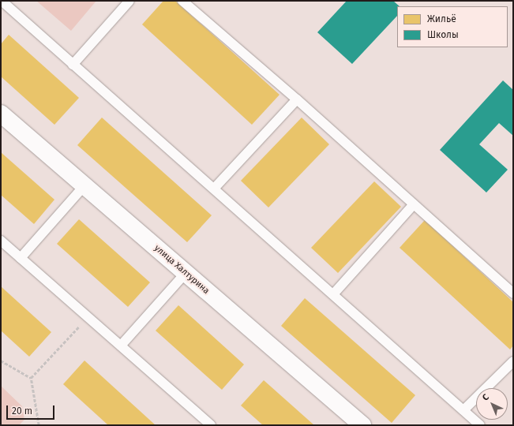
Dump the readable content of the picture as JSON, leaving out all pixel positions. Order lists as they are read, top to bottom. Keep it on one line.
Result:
{"streets":{"street":["улица Халтурина"]},"legend":["Жильё","Школы"],"scale_bar":"20 m","north":"top left"}
